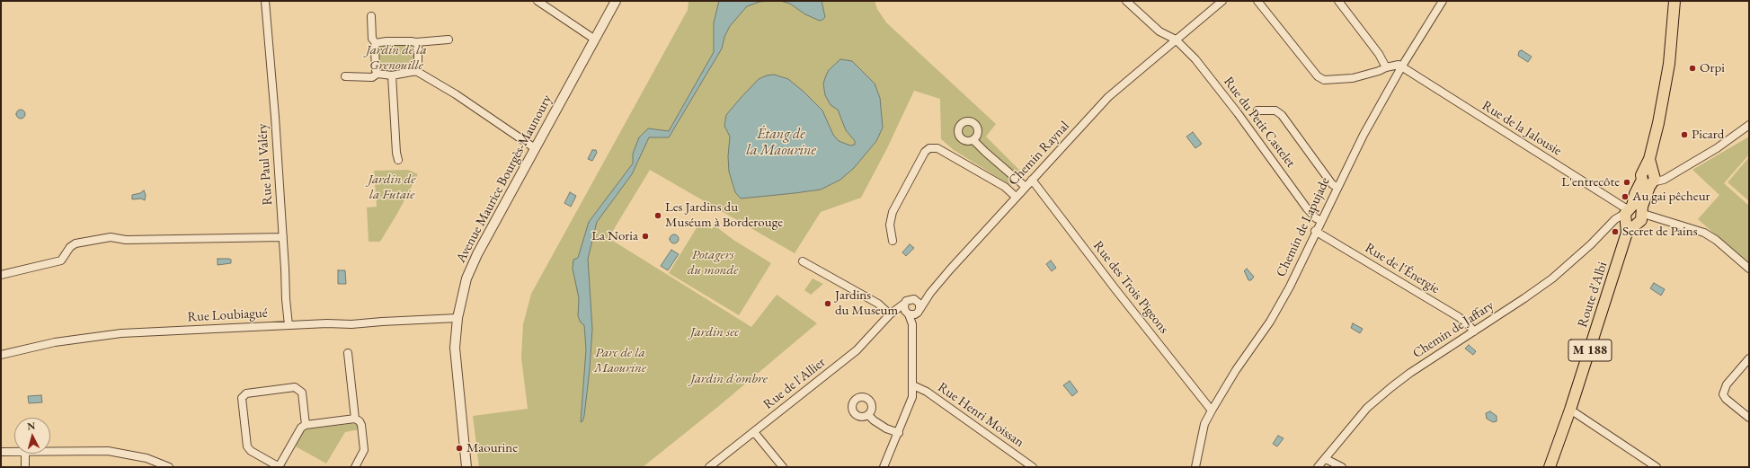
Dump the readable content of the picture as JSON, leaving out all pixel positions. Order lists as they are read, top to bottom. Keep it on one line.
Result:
{"streets":{"main road":["Route d'Albi","M 188"],"street":["Rue du Petit Castelet","Rue de la Jalousie","Chemin Raynal","Rue Paul Valéry","Avenue Maurice Bourgès-Maunoury","Chemin de Lapujade","Rue de l'Énergie","Rue des Trois Pigeons","Rue Loubiagué","Chemin de Jaffary","Rue de l'Allier","Rue Henri Moissan"]},"crossings":[["Rue du Petit Castelet","Chemin Raynal"],["Rue du Petit Castelet","Chemin de Lapujade"],["Rue de la Jalousie","Chemin de Lapujade"],["Rue de la Jalousie","Route d'Albi"],["Rue de la Jalousie","Chemin de Jaffary"],["Chemin Raynal","Rue des Trois Pigeons"],["Chemin Raynal","Rue de l'Allier"],["Chemin Raynal","Rue Henri Moissan"],["Rue Paul Valéry","Rue Loubiagué"],["Avenue Maurice Bourgès-Maunoury","Rue Loubiagué"],["Chemin de Lapujade","Rue de l'Énergie"],["Chemin de Lapujade","Rue des Trois Pigeons"],["Rue de l'Énergie","Chemin de Jaffary"],["Route d'Albi","Chemin de Jaffary"]],"water":["Étang de la Maourine"],"parks":["Jardin de la Grenouille","Jardin de la Futaie","Potagers du monde","Jardin sec","Parc de la Maourine","Jardin d'ombre"],"places":["Orpi","Picard","L'entrecôte","Au gai pêcheur","Les Jardins du Muséum à Borderouge","Secret de Pains","La Noria","Jardins du Museum","Maourine"],"north":"top"}
